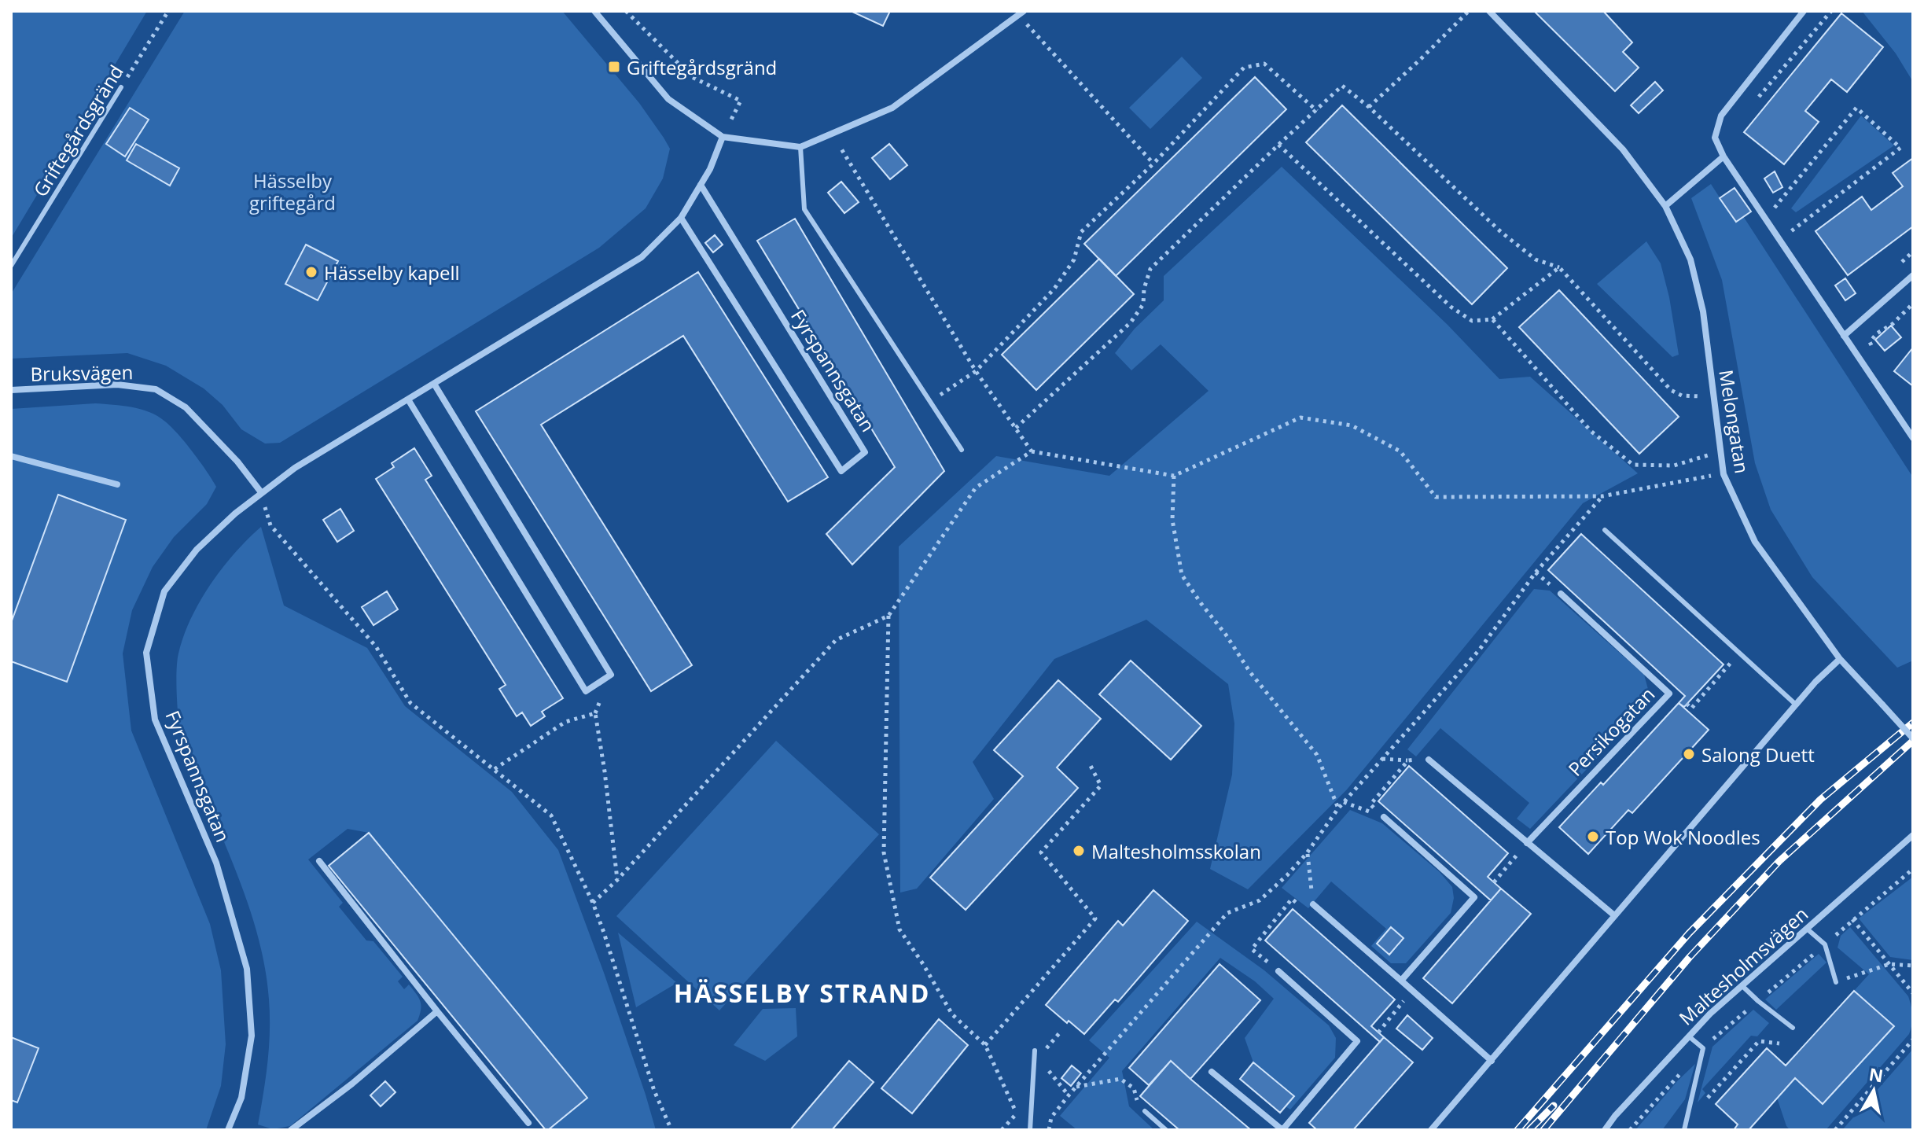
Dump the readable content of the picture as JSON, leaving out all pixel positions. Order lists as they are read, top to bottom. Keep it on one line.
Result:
{"streets":{"street":["Fyrspannsgatan","Bruksvägen","Melongatan","Persikogatan","Maltesholmsvägen"],"lane":["Griftegårdsgränd"]},"crossings":[["Fyrspannsgatan","Bruksvägen"]],"districts":["HÄSSELBY STRAND"],"parks":["Hässelby griftegård"],"places":{"transit":["Griftegårdsgränd"],"other":["Hässelby kapell","Salong Duett","Top Wok Noodles","Maltesholmsskolan"]},"north":"top"}
